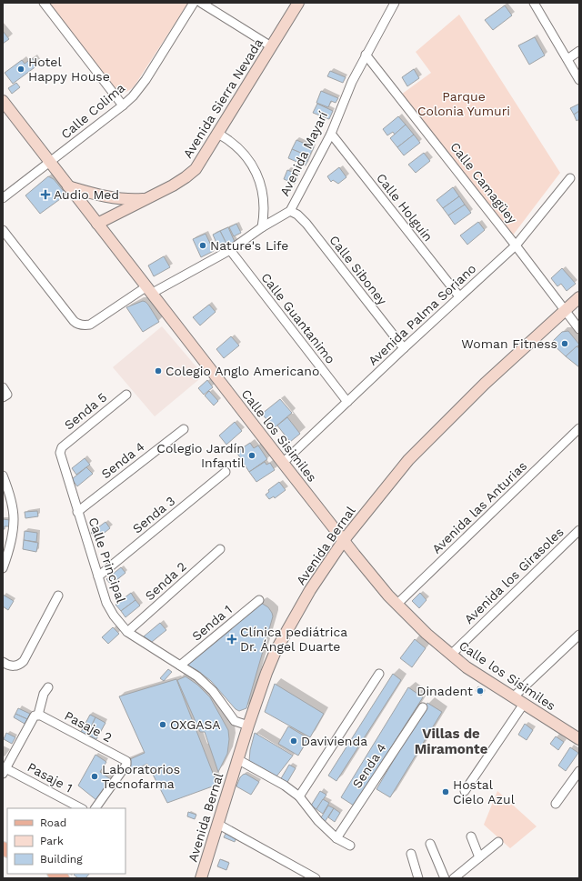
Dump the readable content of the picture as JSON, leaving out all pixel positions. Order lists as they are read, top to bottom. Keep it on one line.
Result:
{"streets":{"main road":["Avenida Sierra Nevada","Calle los Sisimiles","Avenida Bernal"],"street":["Calle Colima","Avenida Mayarí","Calle Camagüey","Calle Holguín","Calle Siboney","Avenida Palma Soriano","Calle Guantanimo","Senda 5","Senda 4","Avenida las Anturias","Senda 3","Calle Principal","Avenida los Girasoles","Senda 2","Senda 1","Pasaje 2","Pasaje 1"]},"crossings":[["Avenida Sierra Nevada","Calle los Sisimiles"],["Calle Colima","Calle los Sisimiles"],["Avenida Mayarí","Calle Camagüey"],["Avenida Mayarí","Calle Holguín"],["Avenida Mayarí","Calle Siboney"],["Avenida Mayarí","Calle Guantanimo"],["Avenida Mayarí","Calle los Sisimiles"],["Calle Camagüey","Avenida Palma Soriano"],["Calle Camagüey","Avenida Bernal"],["Calle Holguín","Avenida Palma Soriano"],["Calle Siboney","Avenida Palma Soriano"],["Avenida Palma Soriano","Calle Guantanimo"],["Avenida Palma Soriano","Calle los Sisimiles"],["Senda 5","Calle Principal"],["Calle los Sisimiles","Avenida las Anturias"],["Calle los Sisimiles","Avenida Bernal"],["Calle los Sisimiles","Avenida los Girasoles"],["Senda 4","Calle Principal"],["Senda 3","Calle Principal"],["Avenida Bernal","Calle Principal"],["Calle Principal","Senda 2"],["Calle Principal","Senda 1"]],"districts":["Villas de Miramonte"],"parks":["Parque Colonia Yumuri"],"places":{"other":["Hotel Happy House","Nature's Life","Woman Fitness","Colegio Anglo Americano","Colegio Jardín Infantil","Dinadent","OXGASA","Davivienda","Laboratorios Tecnofarma","Hostal Cielo Azul"],"health":["Audio Med","Clínica pediátrica Dr. Ángel Duarte"]},"legend":["Road","Park","Building"]}
